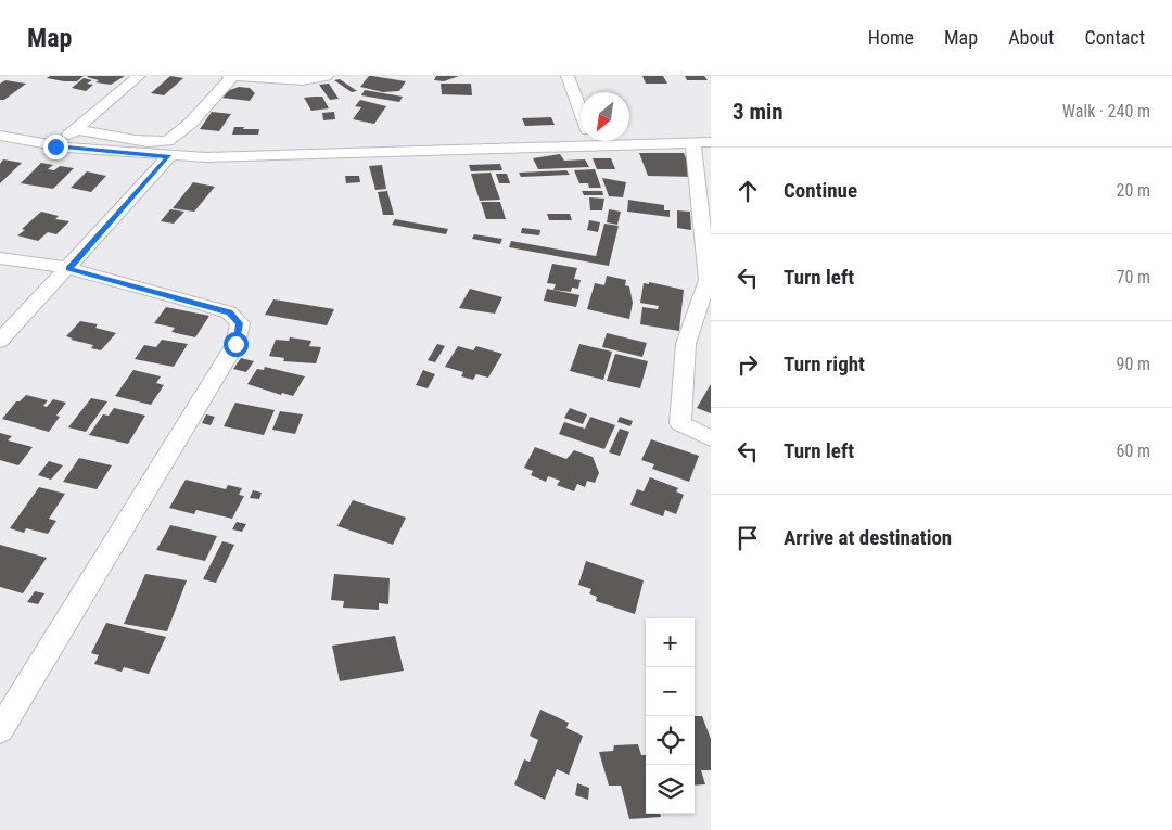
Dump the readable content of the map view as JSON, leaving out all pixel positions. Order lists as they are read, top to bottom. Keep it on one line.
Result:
{"north":"bottom left","page":{"header":"Map","nav":["Home","Map","About","Contact"],"heading":["3 min","Walk · 240 m"],"list":[["Continue","20 m"],["Turn left","70 m"],["Turn right","90 m"],["Turn left","60 m"],"Arrive at destination"],"map_buttons":["+","−"]}}
